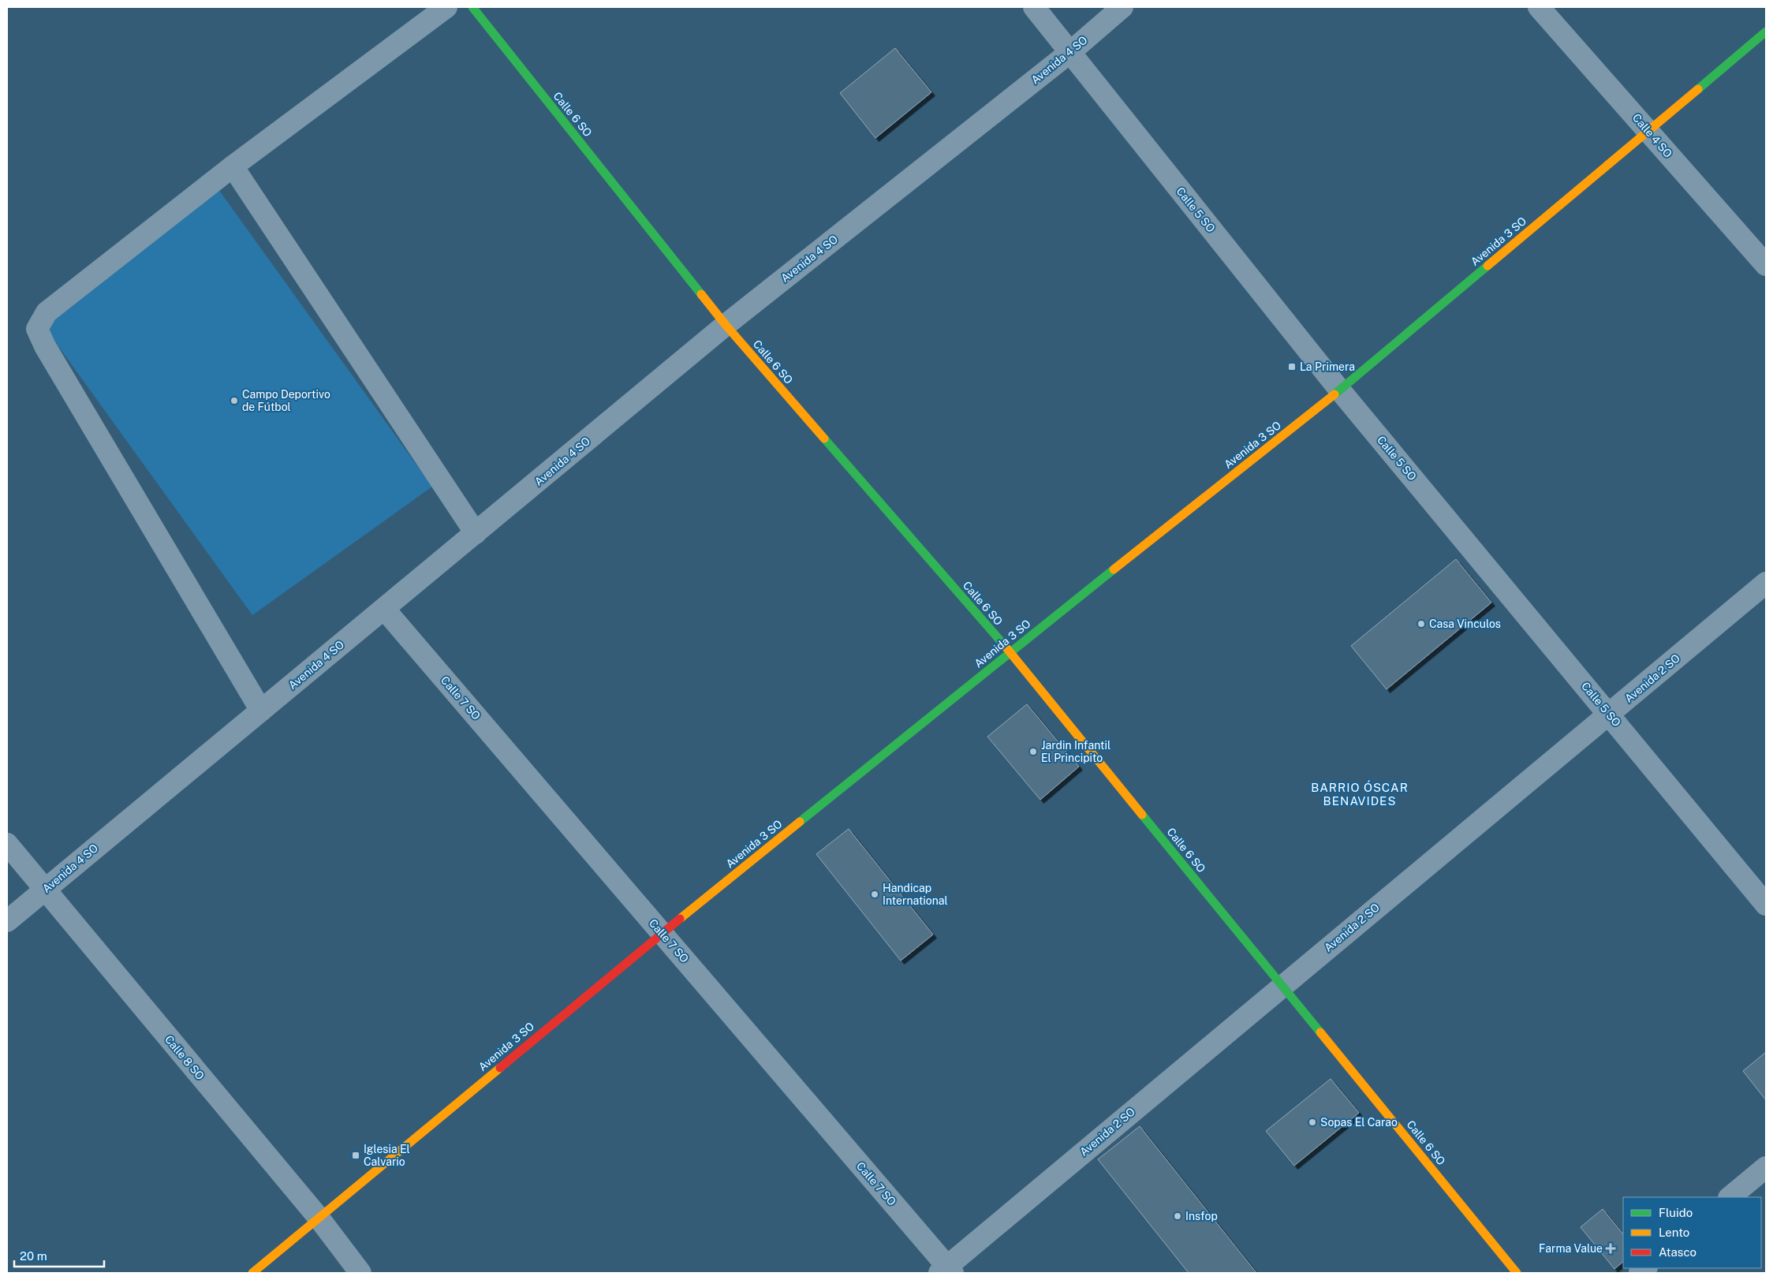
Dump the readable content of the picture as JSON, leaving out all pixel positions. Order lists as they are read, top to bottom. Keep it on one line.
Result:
{"streets":{"street":["Avenida 4 SO","Calle 6 SO","Calle 4 SO","Calle 5 SO","Avenida 3 SO","Avenida 2 SO","Calle 7 SO","Calle 8 SO"]},"crossings":[["Avenida 4 SO","Calle 6 SO"],["Avenida 4 SO","Calle 5 SO"],["Avenida 4 SO","Calle 7 SO"],["Avenida 4 SO","Calle 8 SO"],["Calle 6 SO","Avenida 3 SO"],["Calle 6 SO","Avenida 2 SO"],["Calle 4 SO","Avenida 3 SO"],["Calle 5 SO","Avenida 3 SO"],["Calle 5 SO","Avenida 2 SO"],["Avenida 3 SO","Calle 7 SO"],["Avenida 3 SO","Calle 8 SO"],["Avenida 2 SO","Calle 7 SO"]],"districts":["BARRIO ÓSCAR BENAVIDES"],"places":{"transit":["La Primera","Iglesia El Calvario"],"other":["Campo Deportivo de Fútbol","Casa Vinculos","Jardin Infantil El Principito","Handicap International","Sopas El Carao","Insfop"],"health":["Farma Value"]},"legend":["Fluido","Lento","Atasco"],"scale_bar":"20 m"}
